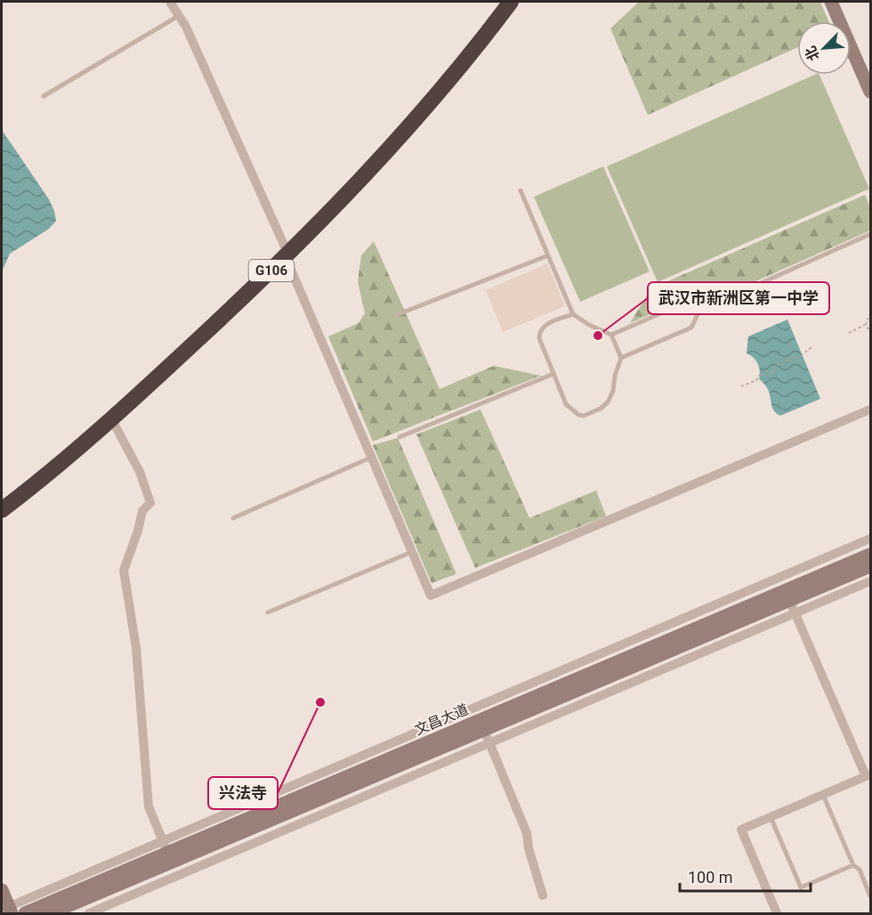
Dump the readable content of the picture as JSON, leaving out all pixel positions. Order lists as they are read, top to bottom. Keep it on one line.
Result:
{"streets":{"highway":["G106"],"main road":["文昌大道"]},"places":["武汉市新洲区第一中学","兴法寺"],"scale_bar":"100 m","north":"bottom left"}
